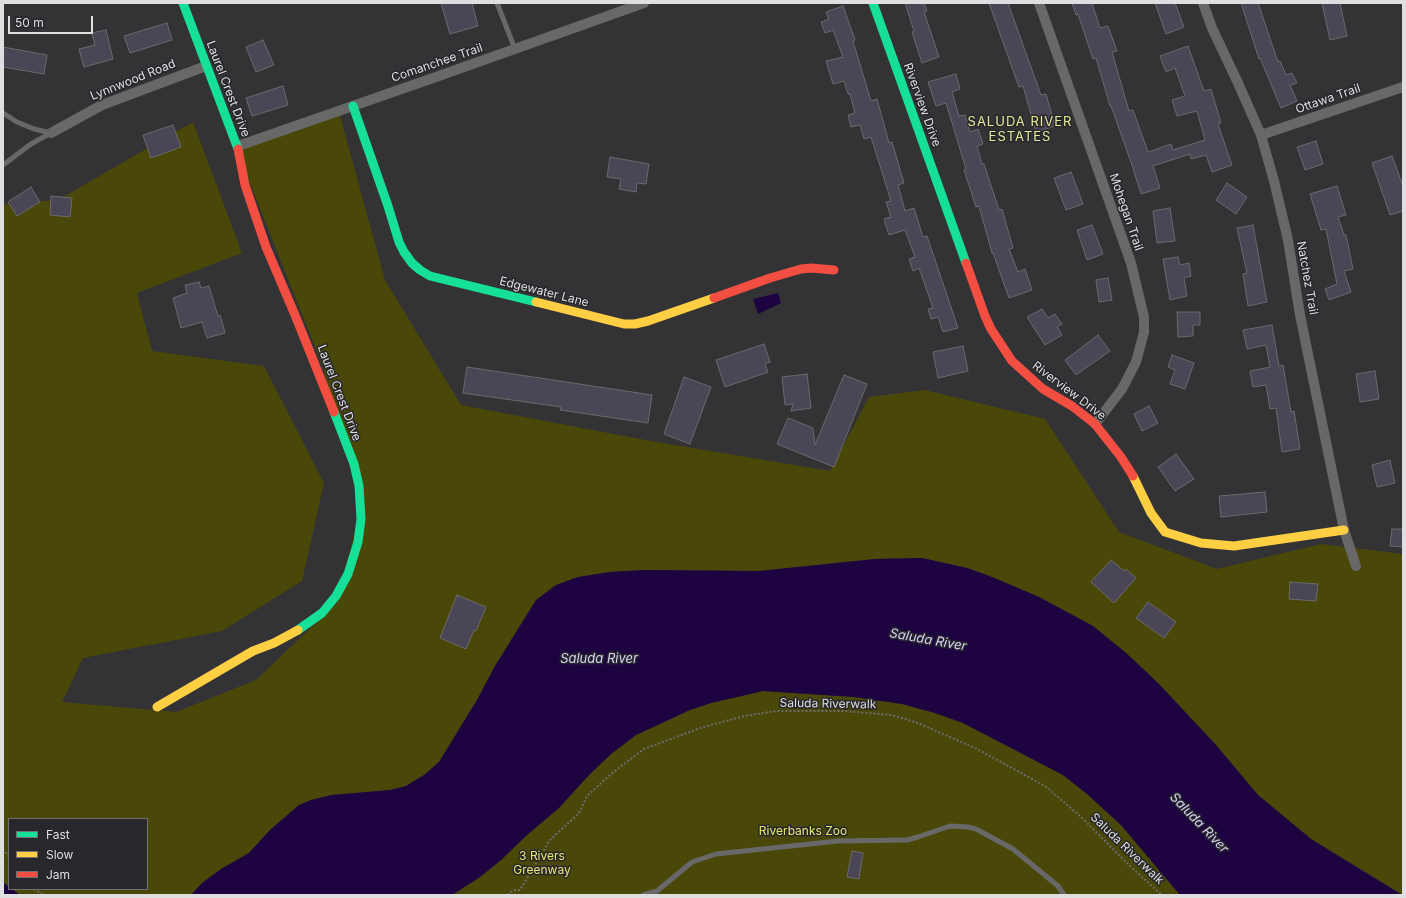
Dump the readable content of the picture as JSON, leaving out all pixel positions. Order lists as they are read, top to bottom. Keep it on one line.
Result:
{"streets":{"street":["Comanchee Trail","Lynnwood Road","Laurel Crest Drive","Ottawa Trail","Riverview Drive","Mohegan Trail","Natchez Trail","Edgewater Lane"],"path":["Saluda Riverwalk"]},"crossings":[["Comanchee Trail","Laurel Crest Drive"],["Comanchee Trail","Edgewater Lane"],["Lynnwood Road","Laurel Crest Drive"],["Ottawa Trail","Natchez Trail"],["Riverview Drive","Mohegan Trail"],["Riverview Drive","Natchez Trail"]],"districts":["SALUDA RIVER ESTATES"],"water":["Saluda River"],"parks":["Riverbanks Zoo","3 Rivers Greenway"],"legend":["Fast","Slow","Jam"],"scale_bar":"50 m"}
